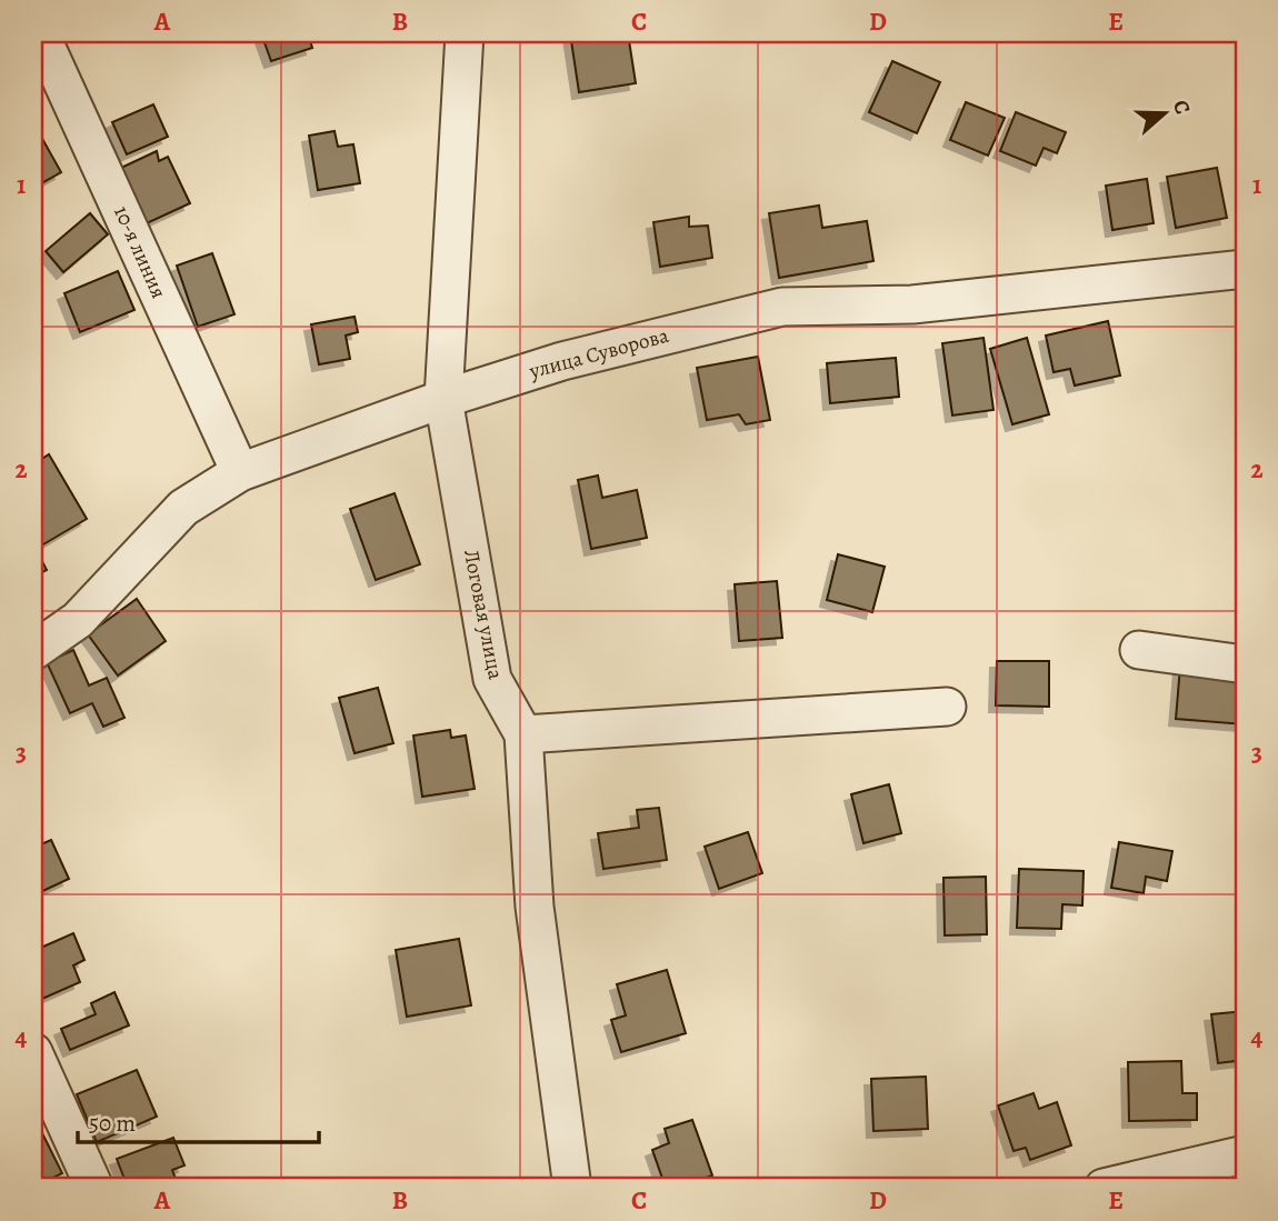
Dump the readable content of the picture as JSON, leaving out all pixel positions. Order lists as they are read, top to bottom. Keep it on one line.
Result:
{"streets":{"street":["10-я линия","улица Суворова","Логовая улица"]},"crossings":[["10-я линия","улица Суворова"],["улица Суворова","Логовая улица"]],"scale_bar":"50 m","north":"right","grid":{"columns":["A","B","C","D","E"],"rows":["1","2","3","4"]}}
